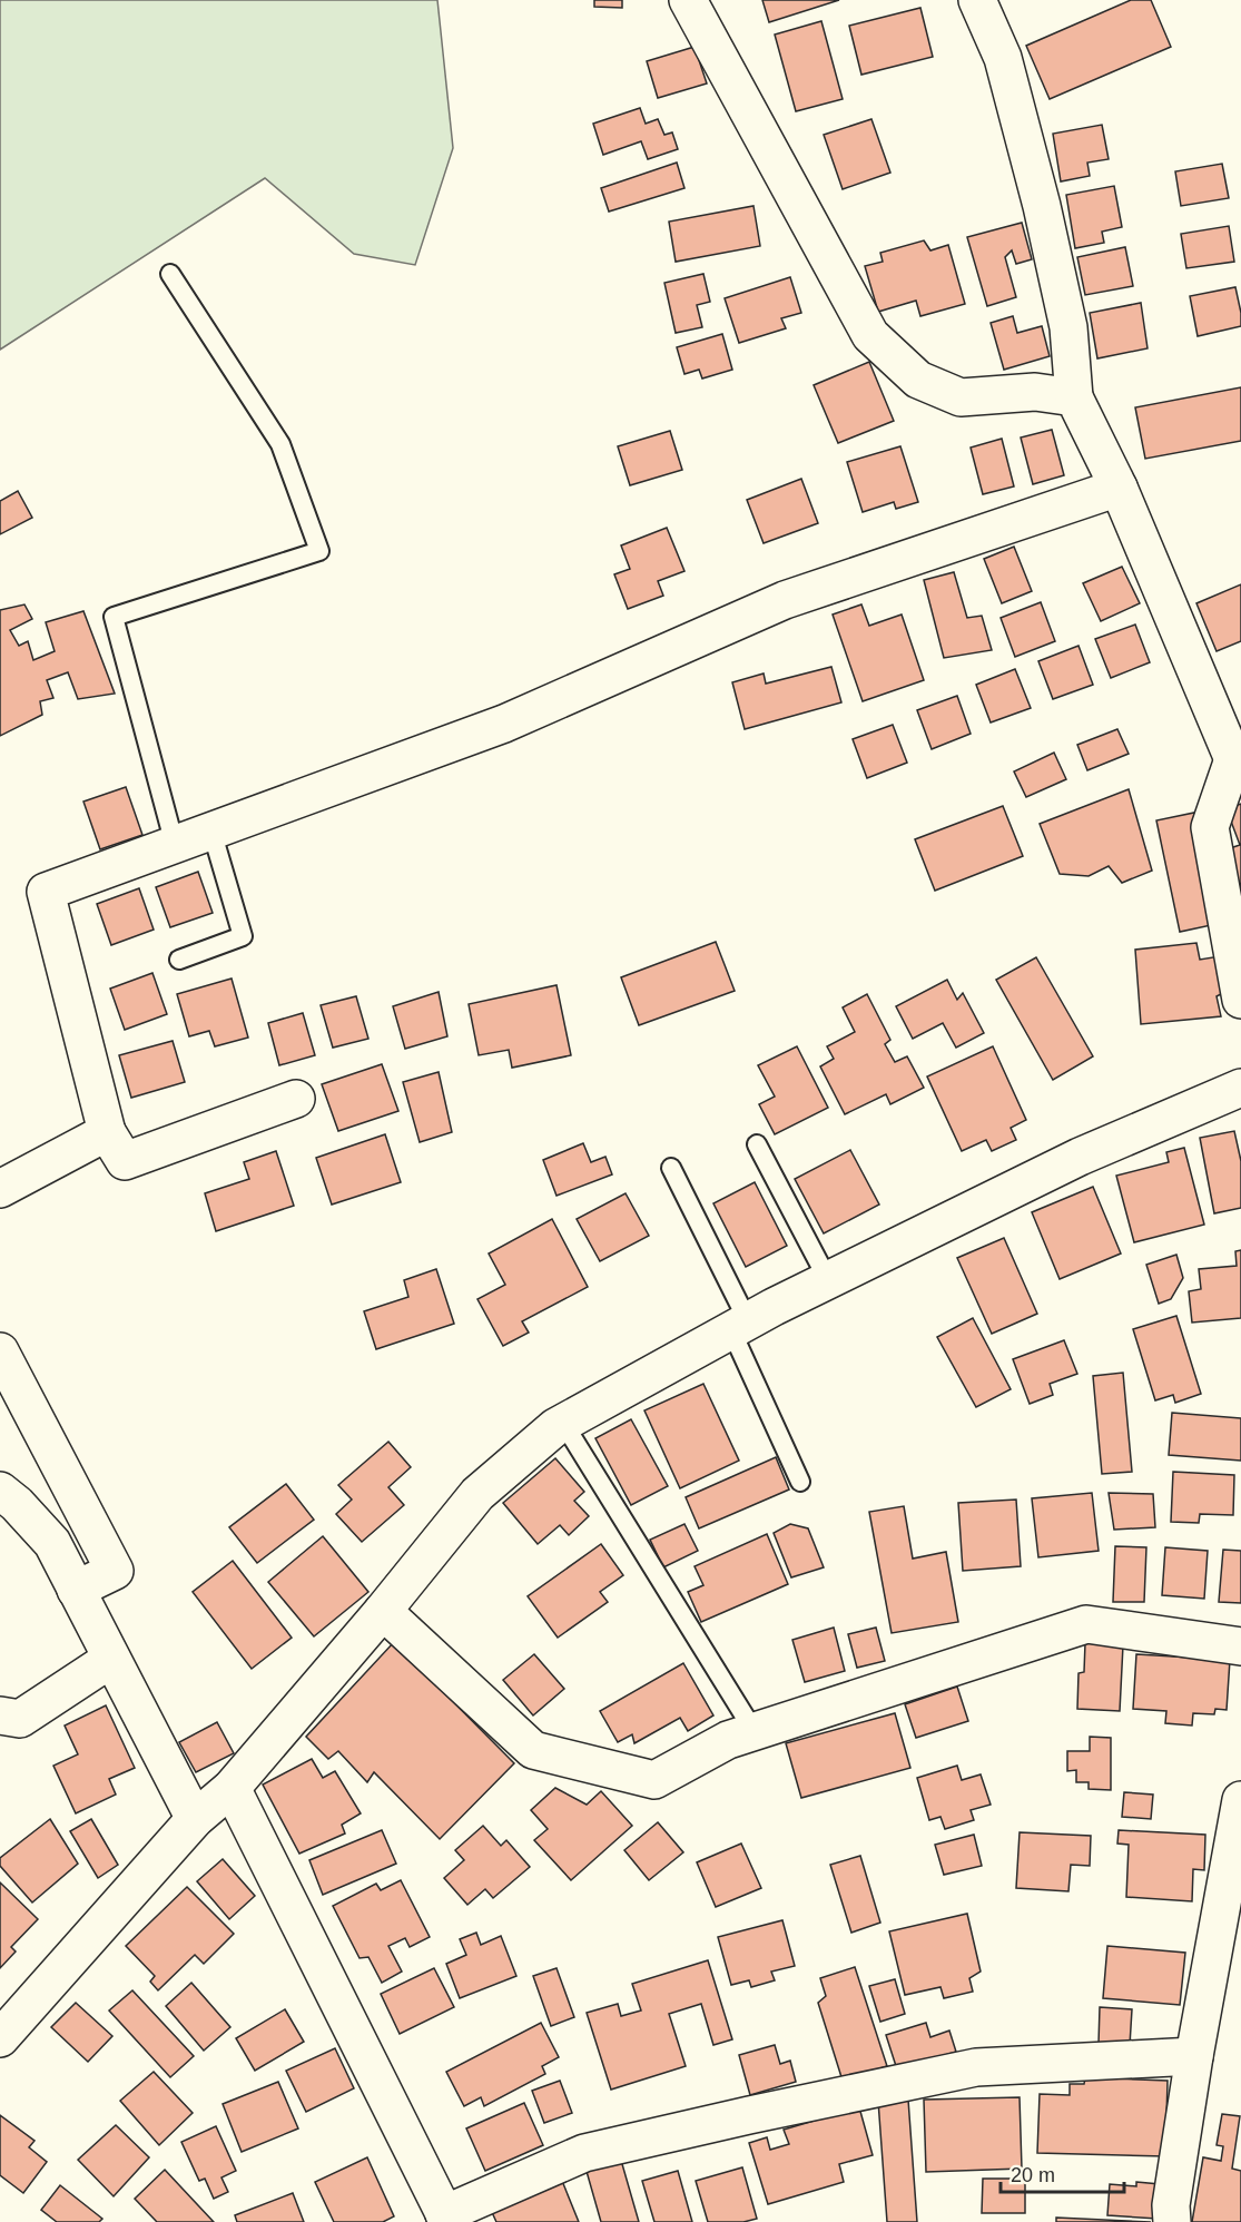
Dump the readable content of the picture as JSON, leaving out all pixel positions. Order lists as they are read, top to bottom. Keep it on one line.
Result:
{"scale_bar":"20 m"}
